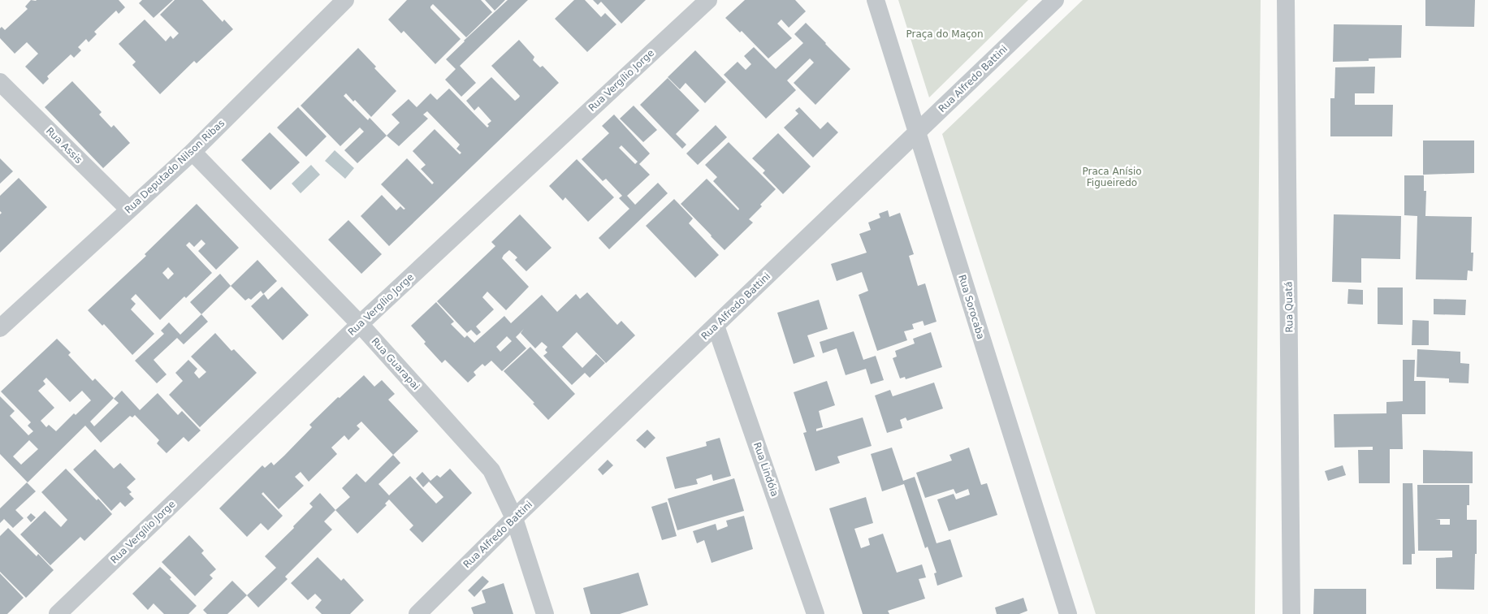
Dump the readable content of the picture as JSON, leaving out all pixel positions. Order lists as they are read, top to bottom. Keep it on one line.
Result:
{"streets":{"street":["Rua Alfredo Battini","Rua Vergílio Jorge","Rua Assis","Rua Deputado Nilson Ribas","Rua Sorocaba","Rua Quatá","Rua Guarapai","Rua Lindóia"]},"crossings":[["Rua Alfredo Battini","Rua Sorocaba"],["Rua Alfredo Battini","Rua Guarapai"],["Rua Alfredo Battini","Rua Lindóia"],["Rua Vergílio Jorge","Rua Guarapai"],["Rua Assis","Rua Deputado Nilson Ribas"],["Rua Deputado Nilson Ribas","Rua Guarapai"]],"parks":["Praça do Maçon","Praca Anísio Figueiredo"]}
